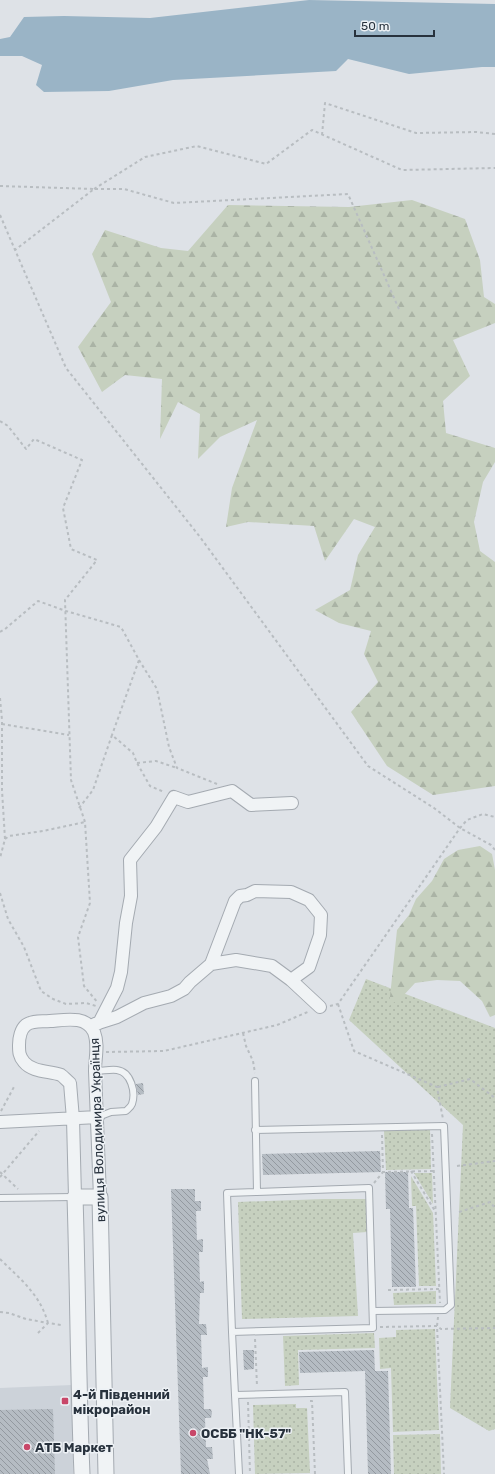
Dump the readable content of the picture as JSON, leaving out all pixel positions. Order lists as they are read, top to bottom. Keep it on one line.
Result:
{"streets":{"street":["вулиця Володимира Українця"]},"places":{"transit":["4-й Південний мікрорайон"],"other":["ОСББ \"НК-57\"","АТБ Маркет"]},"scale_bar":"50 m"}
